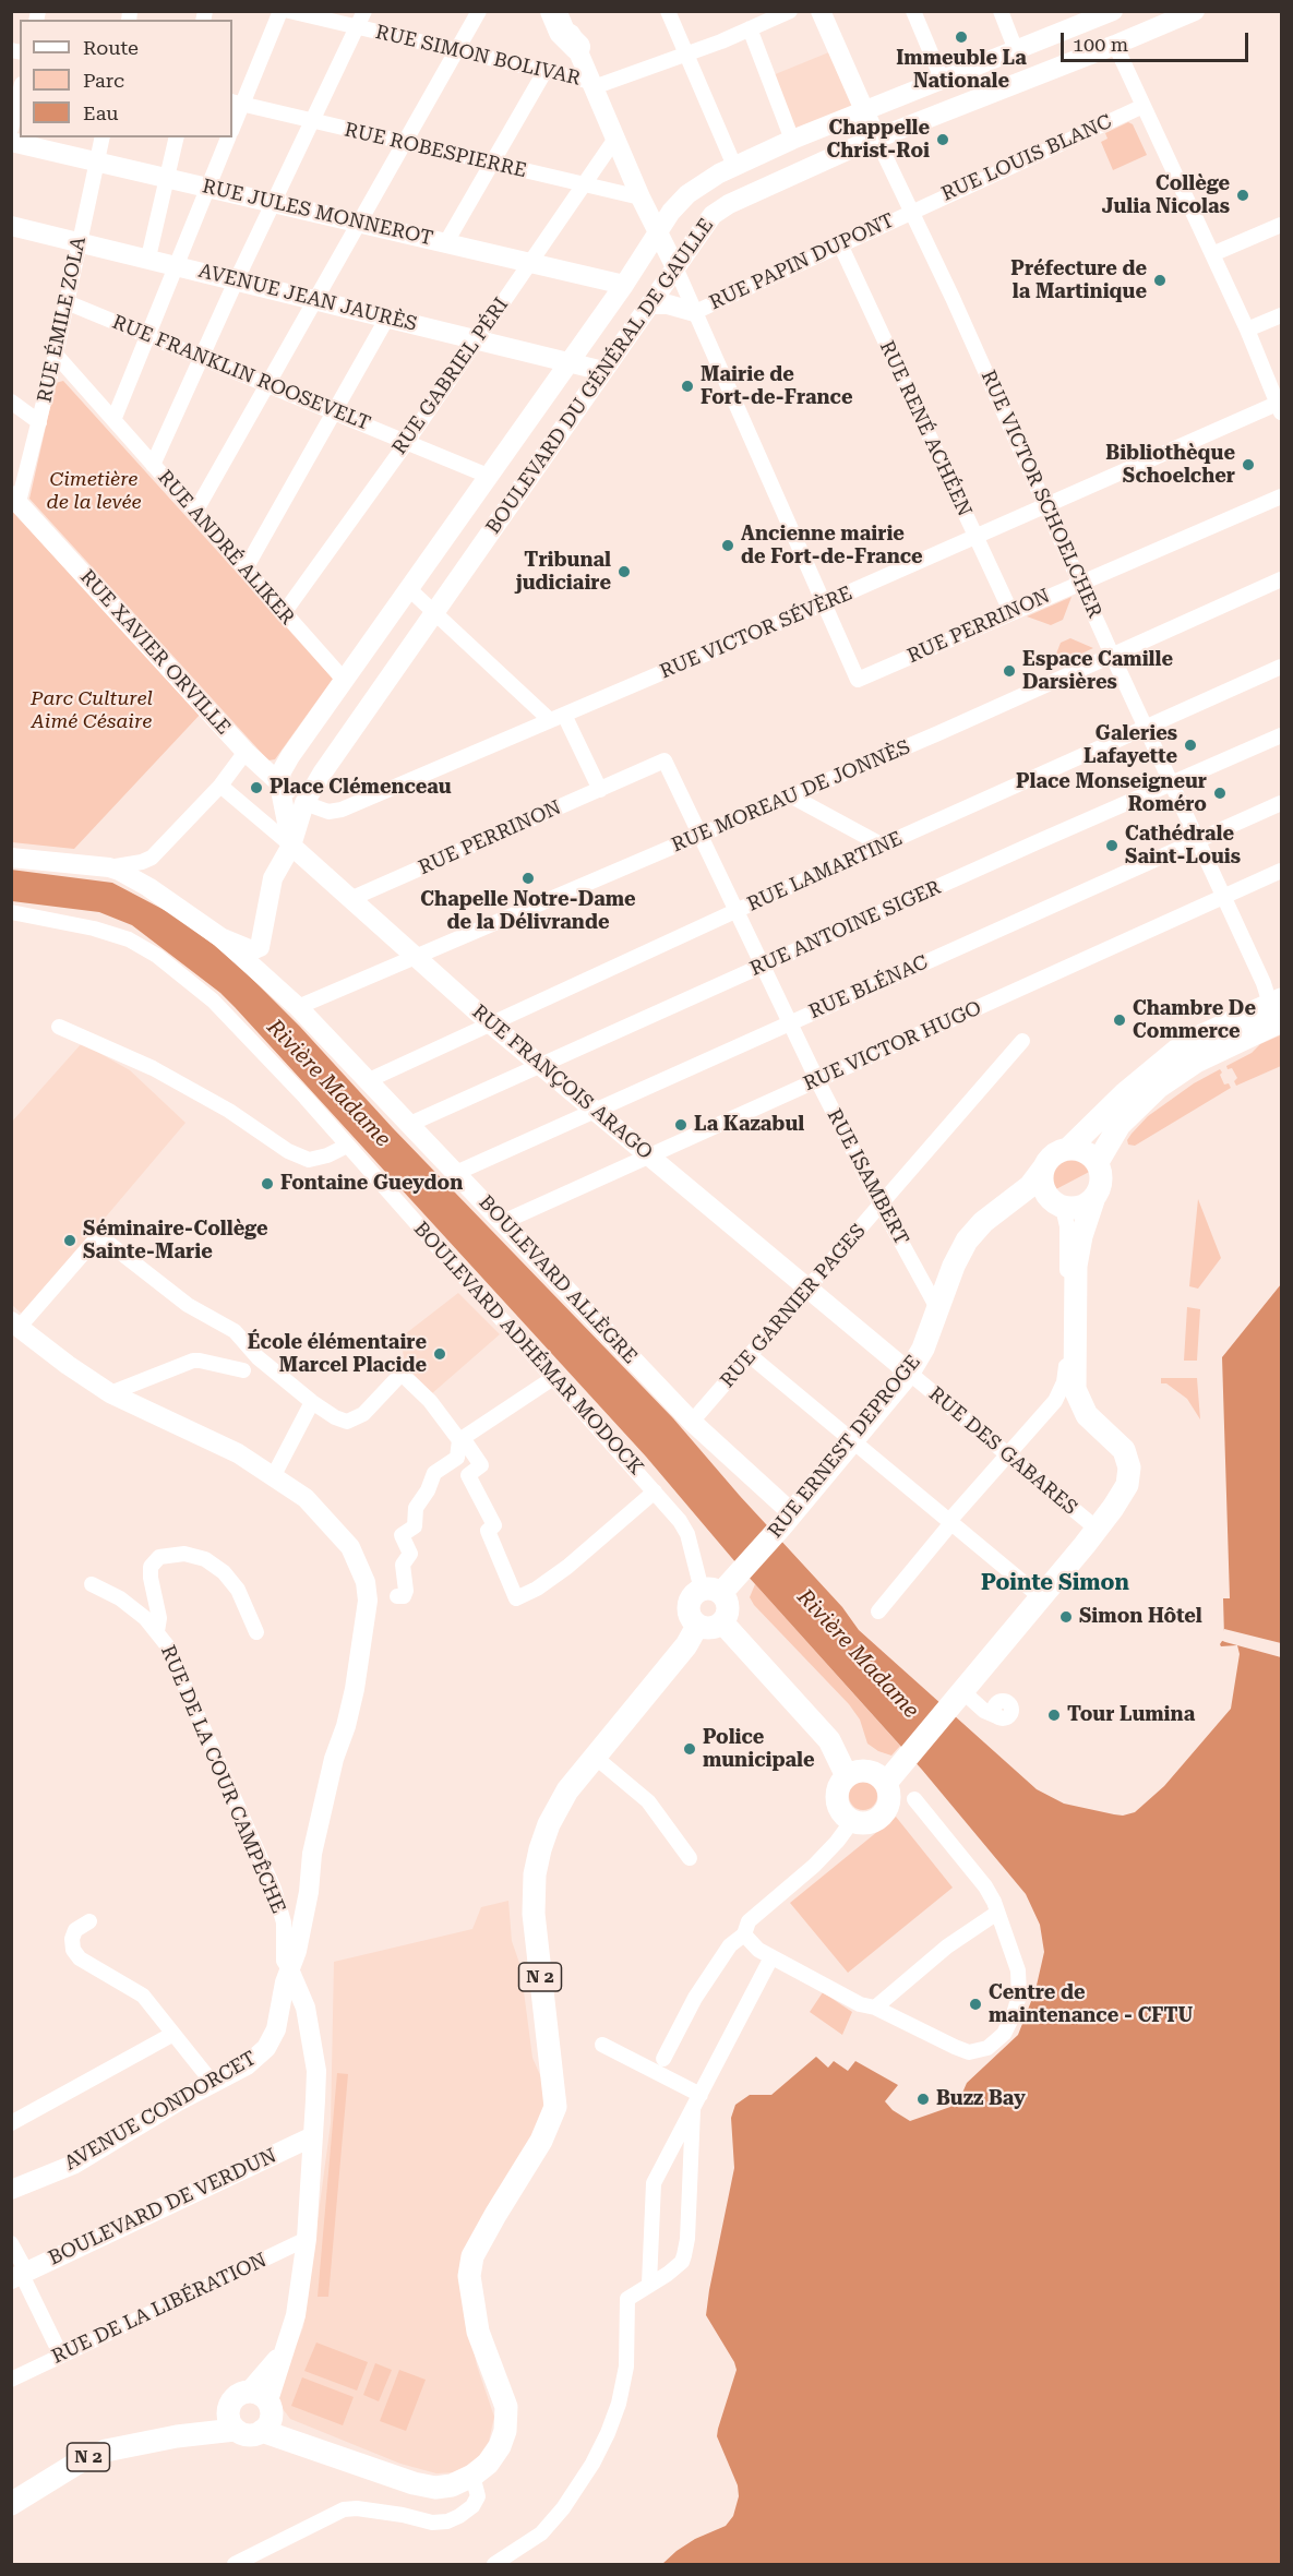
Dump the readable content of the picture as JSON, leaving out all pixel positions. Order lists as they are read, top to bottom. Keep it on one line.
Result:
{"streets":{"main road":["RUE JULES MONNEROT","AVENUE JEAN JAURÈS","BOULEVARD DU GÉNÉRAL DE GAULLE","RUE XAVIER ORVILLE","RUE FRANÇOIS ARAGO","BOULEVARD ALLÈGRE","RUE ERNEST DEPROGE","N 2","AVENUE CONDORCET","BOULEVARD DE VERDUN"],"street":["RUE SIMON BOLIVAR","RUE ROBESPIERRE","RUE LOUIS BLANC","RUE PAPIN DUPONT","RUE ÉMILE ZOLA","RUE FRANKLIN ROOSEVELT","RUE GABRIEL PÉRI","RUE RENÉ ACHÉEN","RUE VICTOR SCHOELCHER","RUE ANDRÉ ALIKER","RUE PERRINON","RUE VICTOR SÉVÈRE","RUE MOREAU DE JONNÈS","RUE LAMARTINE","RUE ANTOINE SIGER","RUE BLÉNAC","RUE VICTOR HUGO","RUE ISAMBERT","RUE GARNIER PAGES","BOULEVARD ADHÉMAR MODOCK","RUE DES GABARES","RUE DE LA COUR CAMPÊCHE","RUE DE LA LIBÉRATION"]},"crossings":[["RUE ROBESPIERRE","RUE GABRIEL PÉRI"],["RUE LOUIS BLANC","RUE PAPIN DUPONT"],["RUE LOUIS BLANC","RUE VICTOR SCHOELCHER"],["RUE JULES MONNEROT","RUE ÉMILE ZOLA"],["RUE JULES MONNEROT","RUE GABRIEL PÉRI"],["RUE JULES MONNEROT","BOULEVARD DU GÉNÉRAL DE GAULLE"],["RUE PAPIN DUPONT","RUE RENÉ ACHÉEN"],["RUE PAPIN DUPONT","RUE VICTOR SCHOELCHER"],["AVENUE JEAN JAURÈS","RUE ÉMILE ZOLA"],["AVENUE JEAN JAURÈS","RUE GABRIEL PÉRI"],["AVENUE JEAN JAURÈS","BOULEVARD DU GÉNÉRAL DE GAULLE"],["RUE ÉMILE ZOLA","RUE FRANKLIN ROOSEVELT"],["RUE ÉMILE ZOLA","RUE ANDRÉ ALIKER"],["RUE ÉMILE ZOLA","RUE XAVIER ORVILLE"],["RUE FRANKLIN ROOSEVELT","RUE GABRIEL PÉRI"],["RUE FRANKLIN ROOSEVELT","BOULEVARD DU GÉNÉRAL DE GAULLE"],["RUE GABRIEL PÉRI","RUE ANDRÉ ALIKER"],["BOULEVARD DU GÉNÉRAL DE GAULLE","RUE VICTOR SCHOELCHER"],["BOULEVARD DU GÉNÉRAL DE GAULLE","RUE ANDRÉ ALIKER"],["BOULEVARD DU GÉNÉRAL DE GAULLE","RUE VICTOR SÉVÈRE"],["BOULEVARD DU GÉNÉRAL DE GAULLE","RUE XAVIER ORVILLE"],["BOULEVARD DU GÉNÉRAL DE GAULLE","RUE FRANÇOIS ARAGO"],["RUE RENÉ ACHÉEN","RUE PERRINON"],["RUE RENÉ ACHÉEN","RUE VICTOR SÉVÈRE"],["RUE VICTOR SCHOELCHER","RUE PERRINON"],["RUE VICTOR SCHOELCHER","RUE VICTOR SÉVÈRE"],["RUE VICTOR SCHOELCHER","RUE MOREAU DE JONNÈS"],["RUE VICTOR SCHOELCHER","RUE LAMARTINE"],["RUE VICTOR SCHOELCHER","RUE ANTOINE SIGER"],["RUE VICTOR SCHOELCHER","RUE BLÉNAC"],["RUE VICTOR SCHOELCHER","RUE VICTOR HUGO"],["RUE PERRINON","RUE VICTOR SÉVÈRE"],["RUE PERRINON","RUE FRANÇOIS ARAGO"],["RUE PERRINON","RUE ISAMBERT"],["RUE VICTOR SÉVÈRE","RUE XAVIER ORVILLE"],["RUE MOREAU DE JONNÈS","RUE FRANÇOIS ARAGO"],["RUE MOREAU DE JONNÈS","RUE ISAMBERT"],["RUE MOREAU DE JONNÈS","BOULEVARD ALLÈGRE"],["RUE LAMARTINE","RUE FRANÇOIS ARAGO"],["RUE LAMARTINE","RUE ISAMBERT"],["RUE LAMARTINE","BOULEVARD ALLÈGRE"],["RUE ANTOINE SIGER","RUE FRANÇOIS ARAGO"],["RUE ANTOINE SIGER","RUE ISAMBERT"],["RUE ANTOINE SIGER","BOULEVARD ALLÈGRE"],["RUE BLÉNAC","RUE FRANÇOIS ARAGO"],["RUE BLÉNAC","RUE ISAMBERT"],["RUE BLÉNAC","BOULEVARD ALLÈGRE"],["RUE VICTOR HUGO","RUE FRANÇOIS ARAGO"],["RUE VICTOR HUGO","RUE ISAMBERT"],["RUE VICTOR HUGO","BOULEVARD ALLÈGRE"],["RUE FRANÇOIS ARAGO","RUE GARNIER PAGES"],["RUE FRANÇOIS ARAGO","RUE ERNEST DEPROGE"],["RUE FRANÇOIS ARAGO","RUE DES GABARES"],["RUE ISAMBERT","RUE GARNIER PAGES"],["RUE ISAMBERT","RUE ERNEST DEPROGE"],["BOULEVARD ALLÈGRE","RUE GARNIER PAGES"],["BOULEVARD ALLÈGRE","RUE ERNEST DEPROGE"],["BOULEVARD ADHÉMAR MODOCK","RUE ERNEST DEPROGE"],["BOULEVARD ADHÉMAR MODOCK","N 2"],["RUE ERNEST DEPROGE","RUE DES GABARES"],["RUE ERNEST DEPROGE","N 2"],["RUE DE LA COUR CAMPÊCHE","AVENUE CONDORCET"]],"districts":["Pointe Simon"],"water":["Rivière Madame"],"parks":["Cimetière de la levée","Parc Culturel Aimé Césaire"],"places":["Immeuble La Nationale","Chappelle Christ-Roi","Collège Julia Nicolas","Préfecture de la Martinique","Mairie de Fort-de-France","Bibliothèque Schoelcher","Ancienne mairie de Fort-de-France","Tribunal judiciaire","Espace Camille Darsières","Galeries Lafayette","Place Clémenceau","Place Monseigneur Roméro","Cathédrale Saint-Louis","Chapelle Notre-Dame de la Délivrande","Chambre De Commerce","La Kazabul","Fontaine Gueydon","Séminaire-Collège Sainte-Marie","École élémentaire Marcel Placide","Simon Hôtel","Tour Lumina","Police municipale","Centre de maintenance - CFTU","Buzz Bay"],"legend":["Route","Parc","Eau"],"scale_bar":"100 m"}
